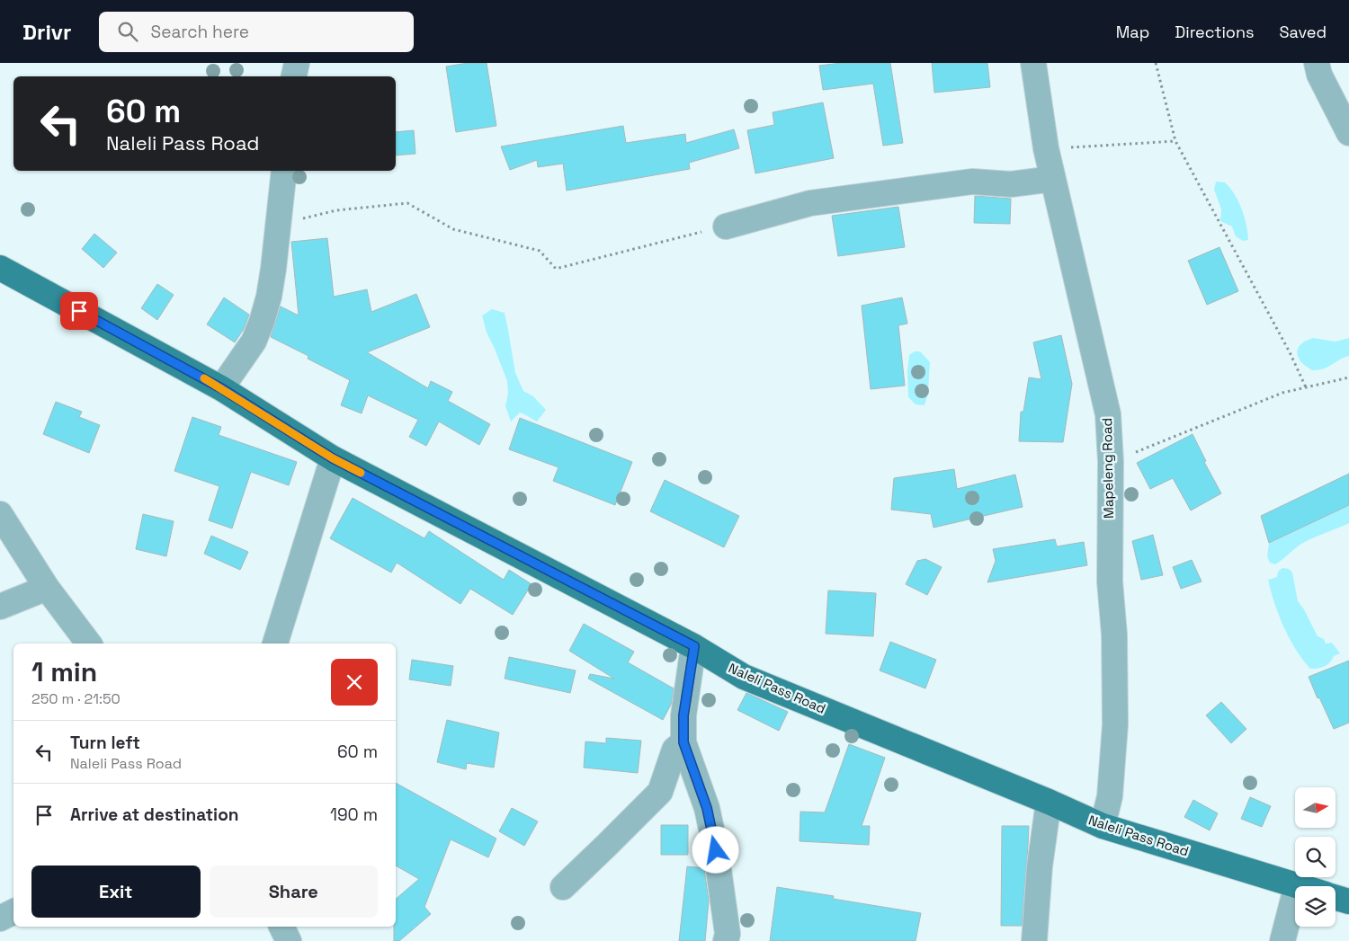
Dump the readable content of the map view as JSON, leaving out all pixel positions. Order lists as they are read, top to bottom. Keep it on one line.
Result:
{"streets":{"main road":["Naleli Pass Road"],"street":["Mapeleng Road"]},"crossings":[["Mapeleng Road","Naleli Pass Road"]],"north":"right","page":{"header":"Drivr","search":"Search here","nav":["Map","Directions","Saved"],"turn":["60 m","Naleli Pass Road"],"heading":["1 min","250 m · 21:50"],"list":[{"name":"Turn left","note":"Naleli Pass Road","value":"60 m"},{"name":"Arrive at destination","value":"190 m"}],"buttons":["Exit","Share"]}}
